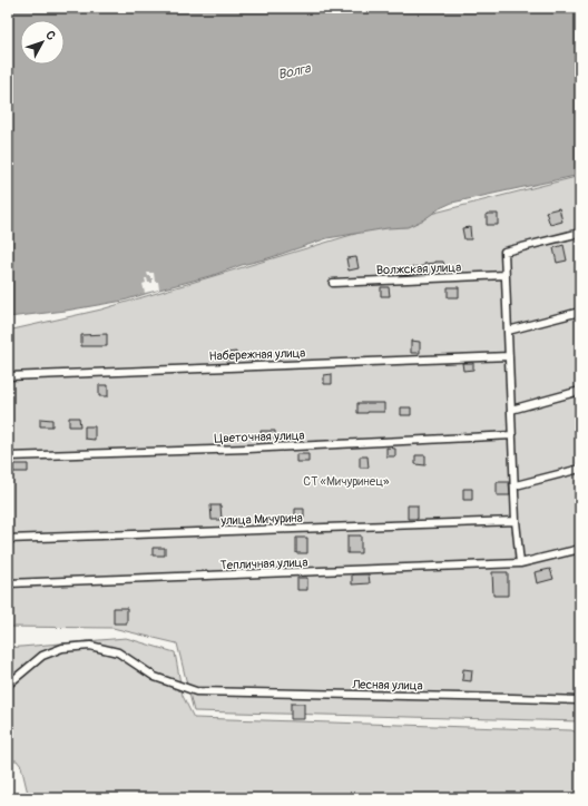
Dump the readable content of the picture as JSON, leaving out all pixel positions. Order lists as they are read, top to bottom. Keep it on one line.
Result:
{"streets":{"street":["Волжская улица","Набережная улица","Цветочная улица","улица Мичурина","Тепличная улица","Лесная улица"]},"water":["Волга"],"parks":["СТ «Мичуринец»"],"north":"top right"}
